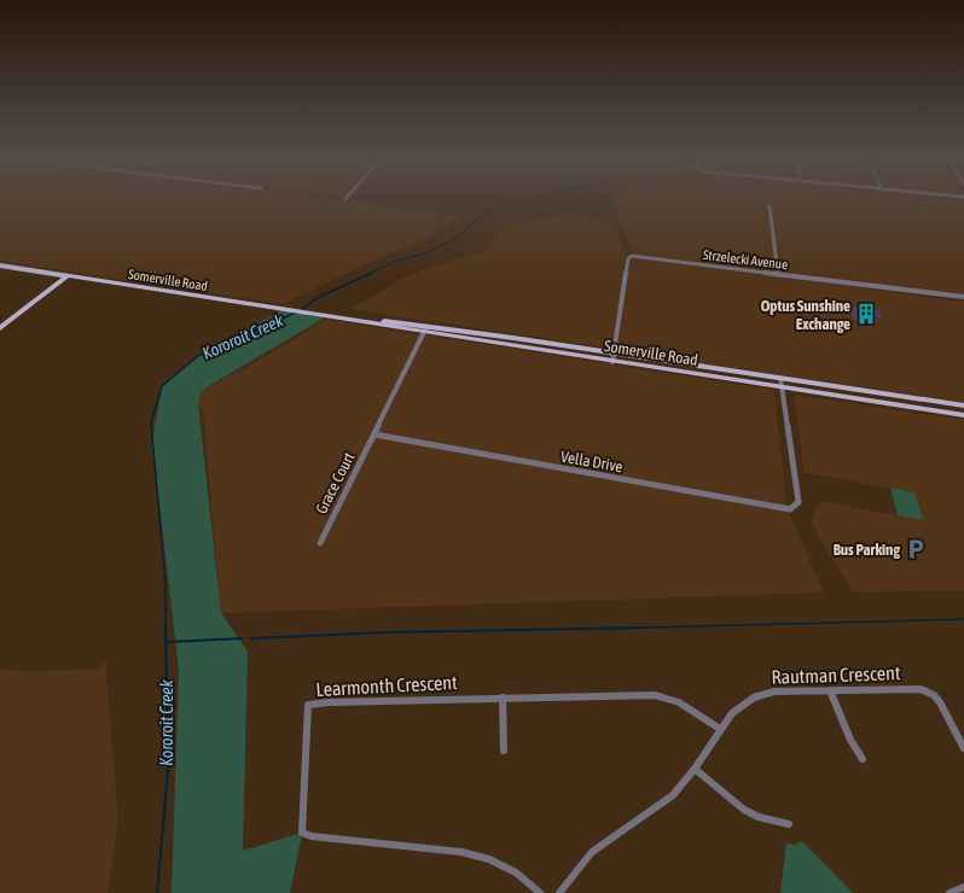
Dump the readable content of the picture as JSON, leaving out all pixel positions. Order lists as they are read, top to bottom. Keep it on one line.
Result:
{"streets":{"main road":["Somerville Road"],"street":["Strzelecki Avenue","Vella Drive","Grace Court","Rautman Crescent","Learmonth Crescent"]},"crossings":[["Strzelecki Avenue","Somerville Road"],["Somerville Road","Vella Drive"],["Vella Drive","Grace Court"],["Rautman Crescent","Learmonth Crescent"]],"water":["Kororoit Creek"],"places":{"building":["Optus Sunshine Exchange"],"parking":["Bus Parking"]}}
